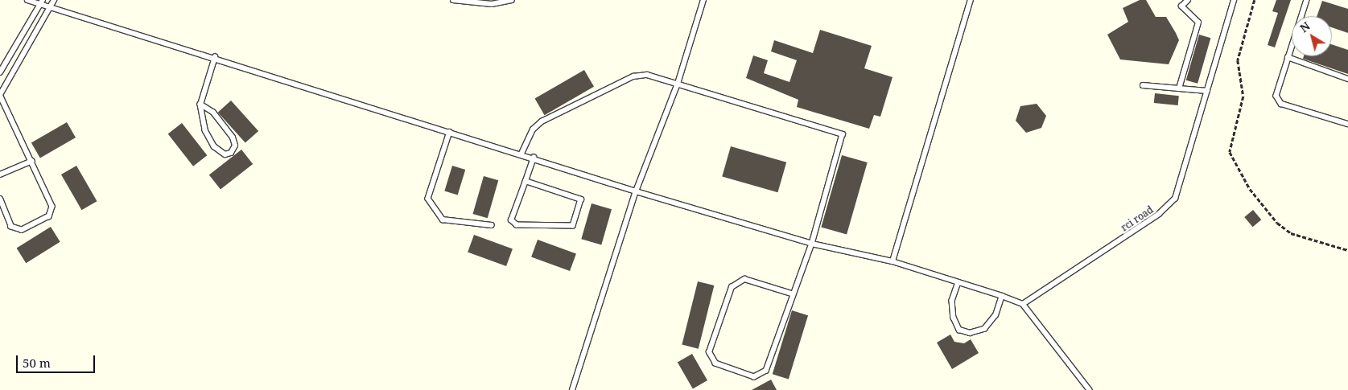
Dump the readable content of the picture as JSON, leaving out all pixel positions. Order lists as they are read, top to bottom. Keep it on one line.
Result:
{"streets":{"lane":["rci road"]},"scale_bar":"50 m","north":"top left"}
